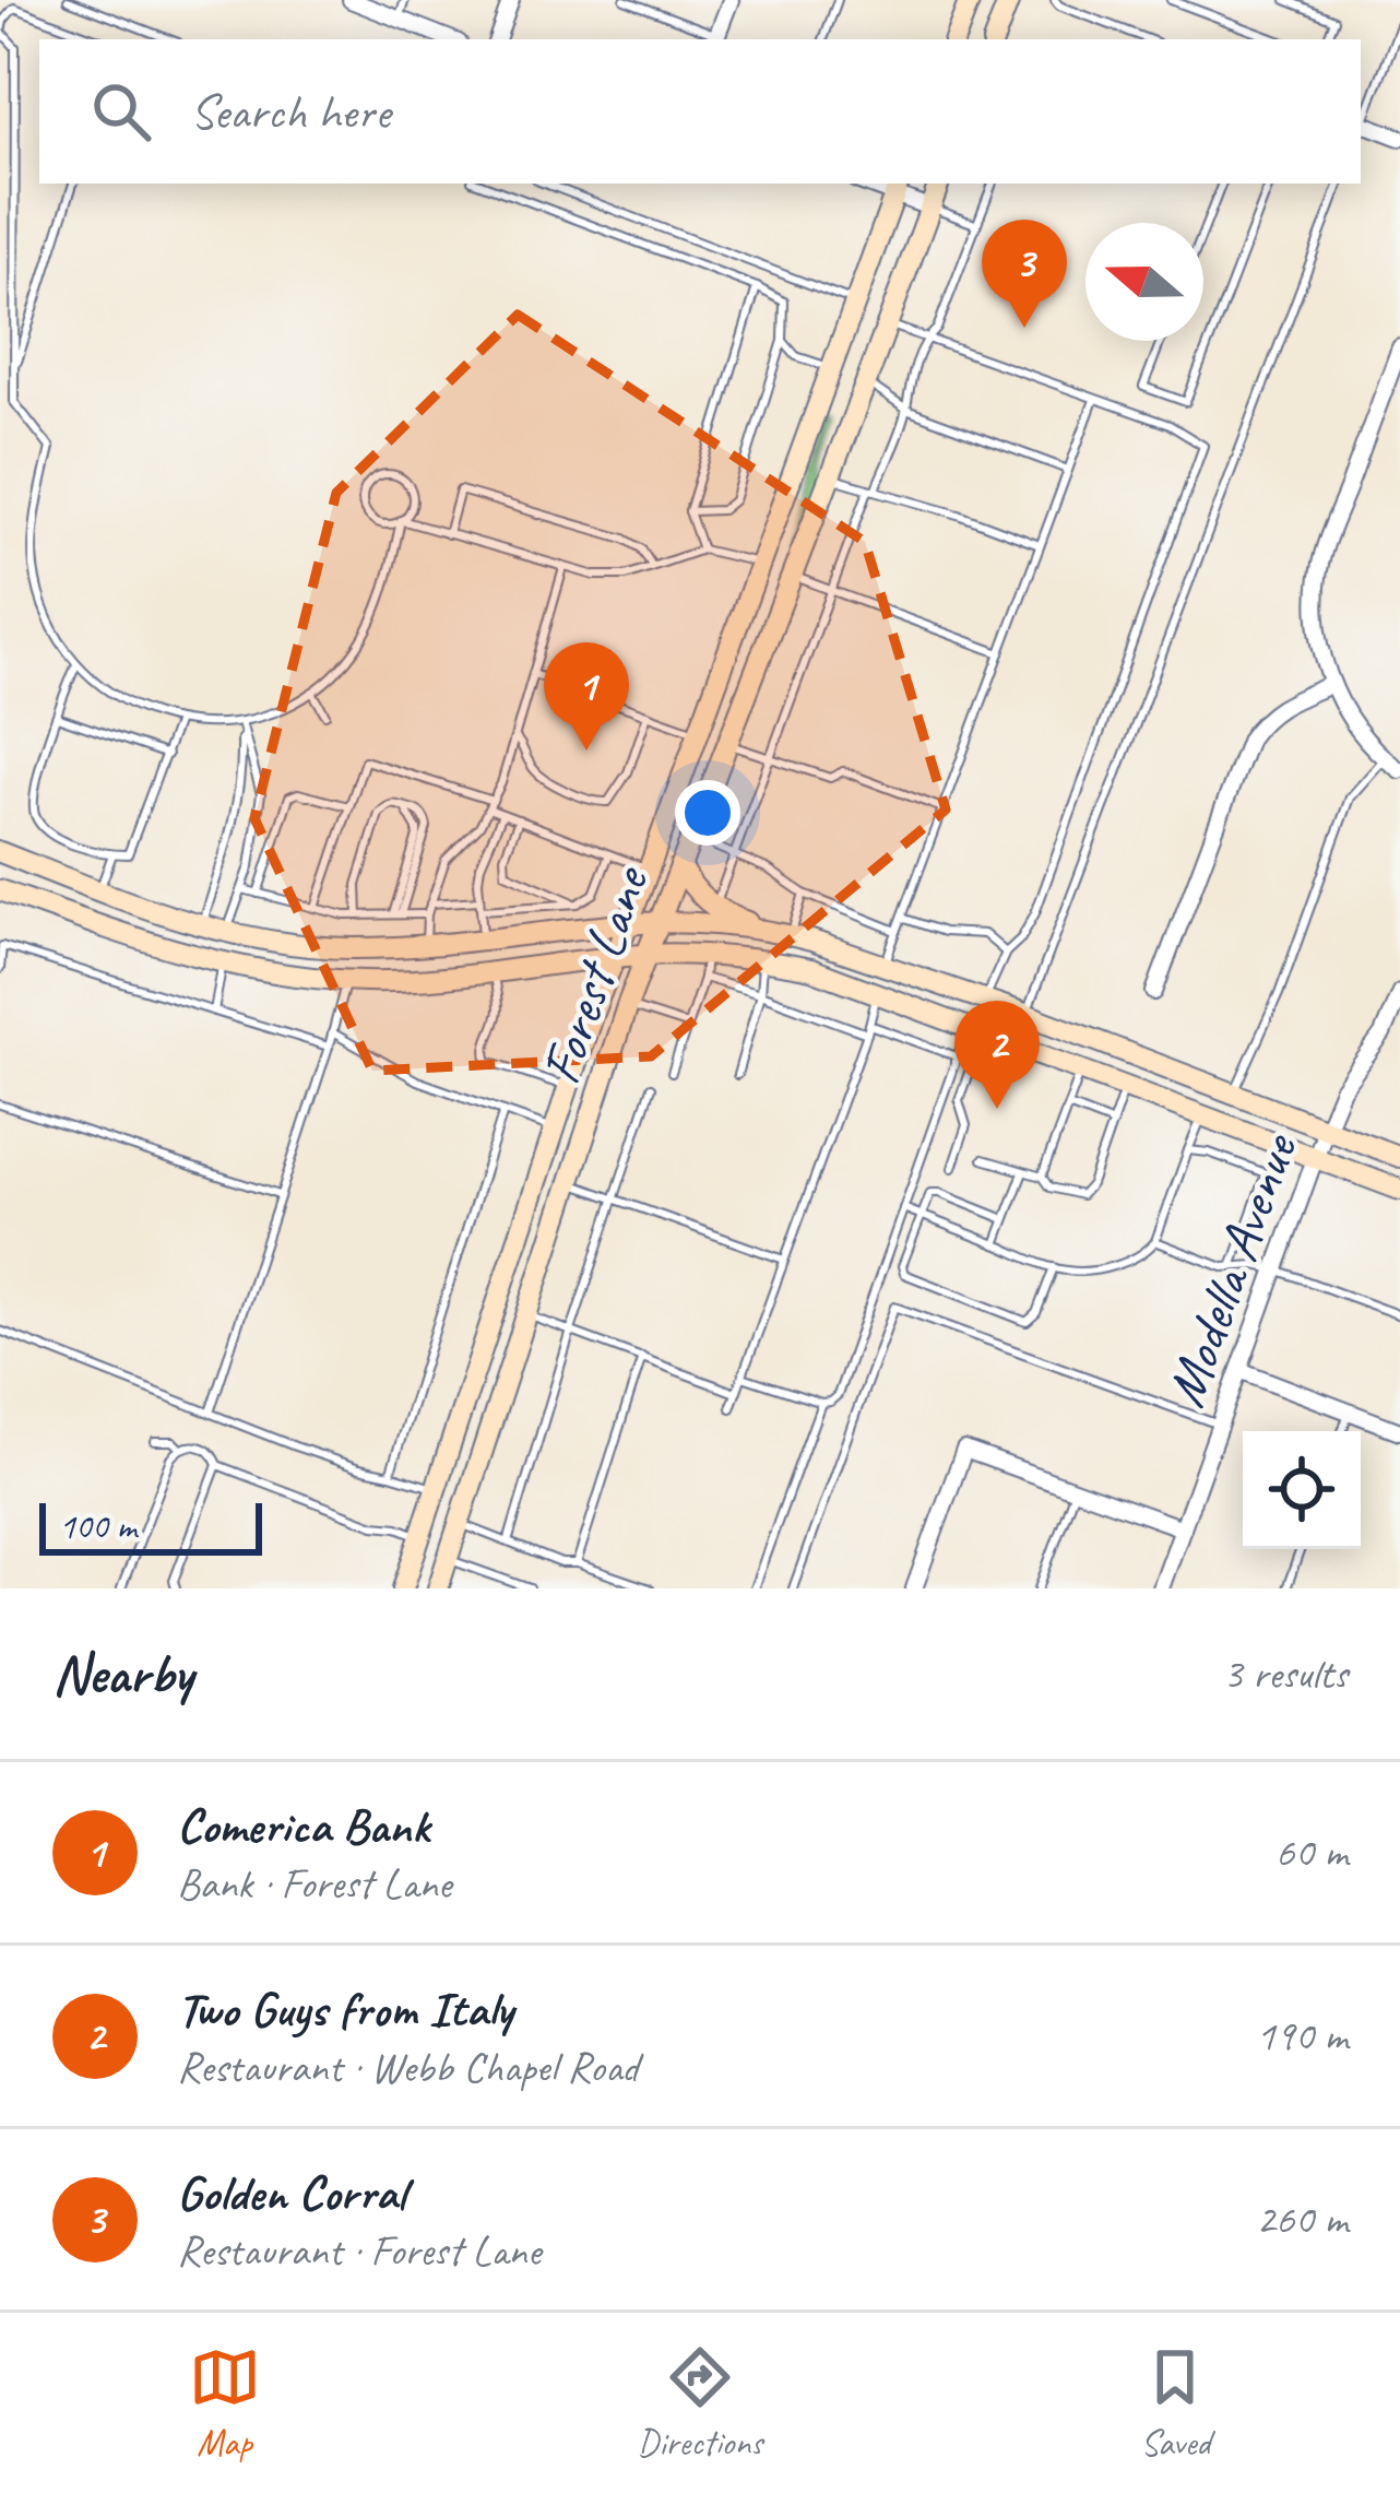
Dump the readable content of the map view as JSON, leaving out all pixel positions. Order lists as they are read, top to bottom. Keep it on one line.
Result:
{"streets":{"main road":["Forest Lane"],"street":["Modella Avenue"]},"scale_bar":"100 m","north":"left","page":{"search":"Search here","pins":["3","1","2"],"scale":"100 m","heading":["Nearby","3 results"],"list":[{"mark":"1","name":"Comerica Bank","note":"Bank · Forest Lane","value":"60 m"},{"mark":"2","name":"Two Guys from Italy","note":"Restaurant · Webb Chapel Road","value":"190 m"},{"mark":"3","name":"Golden Corral","note":"Restaurant · Forest Lane","value":"260 m"}],"nav":["Map","Directions","Saved"]}}
